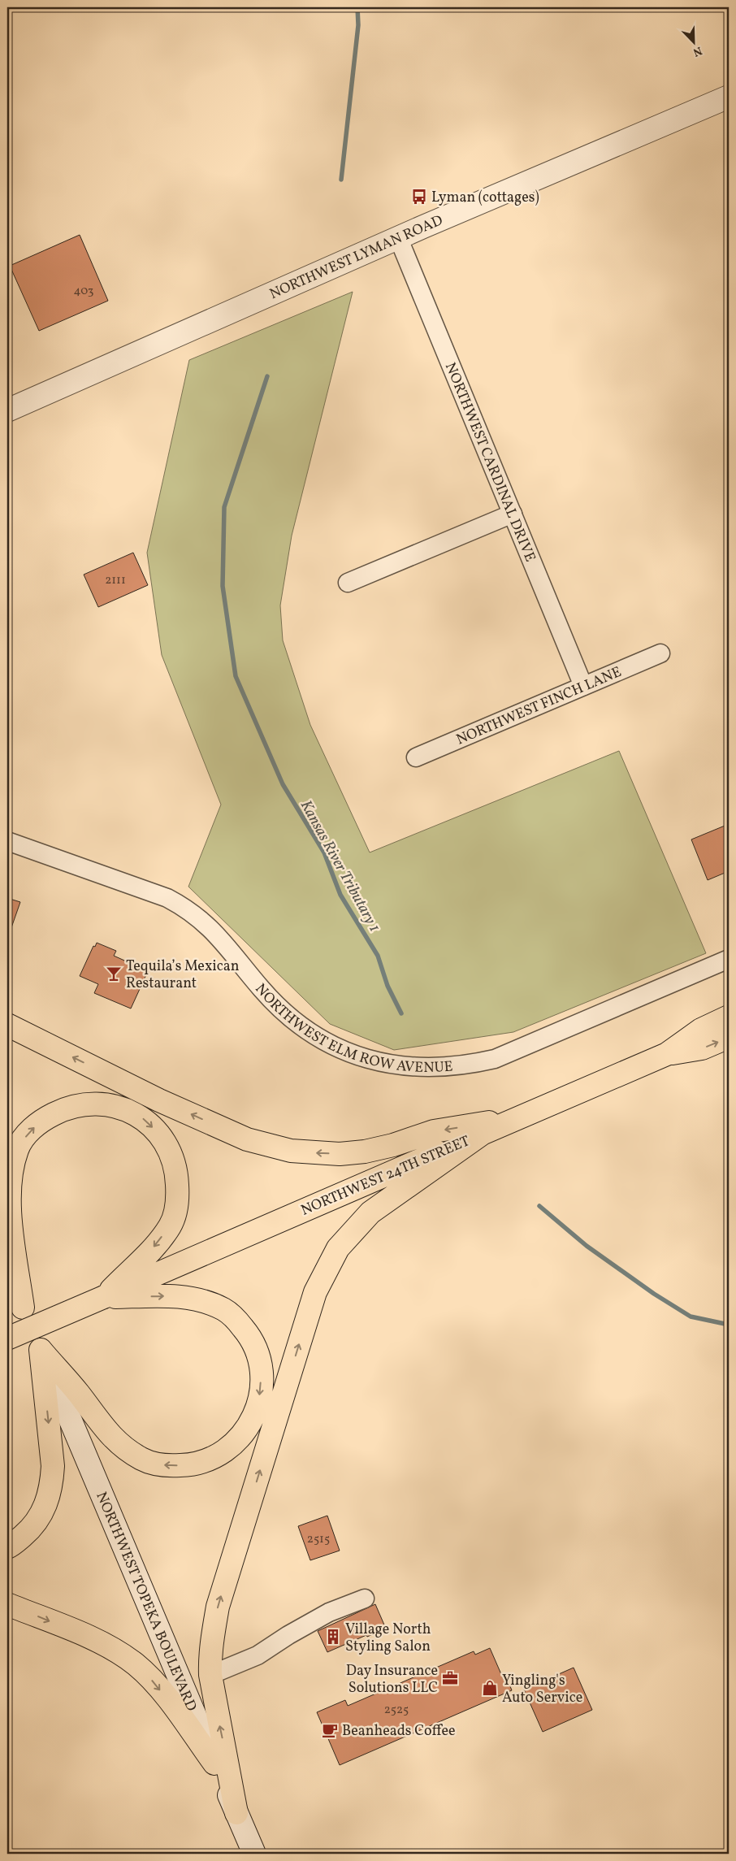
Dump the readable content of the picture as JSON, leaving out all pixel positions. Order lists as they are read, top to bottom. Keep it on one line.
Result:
{"streets":{"highway":["NORTHWEST 24TH STREET"],"street":["NORTHWEST LYMAN ROAD","NORTHWEST CARDINAL DRIVE","NORTHWEST FINCH LANE","NORTHWEST ELM ROW AVENUE","NORTHWEST TOPEKA BOULEVARD"]},"crossings":[["NORTHWEST LYMAN ROAD","NORTHWEST CARDINAL DRIVE"],["NORTHWEST CARDINAL DRIVE","NORTHWEST FINCH LANE"]],"water":["Kansas River Tributary 1"],"places":{"bus stop":["Lyman (cottages)"],"bar":["Tequila’s Mexican Restaurant"],"building":["Village North Styling Salon"],"office":["Day Insurance Solutions LLC"],"shop":["Yingling's Auto Service"],"cafe":["Beanheads Coffee"]},"house_numbers":["403","2111","2515","2525"],"north":"bottom right"}
